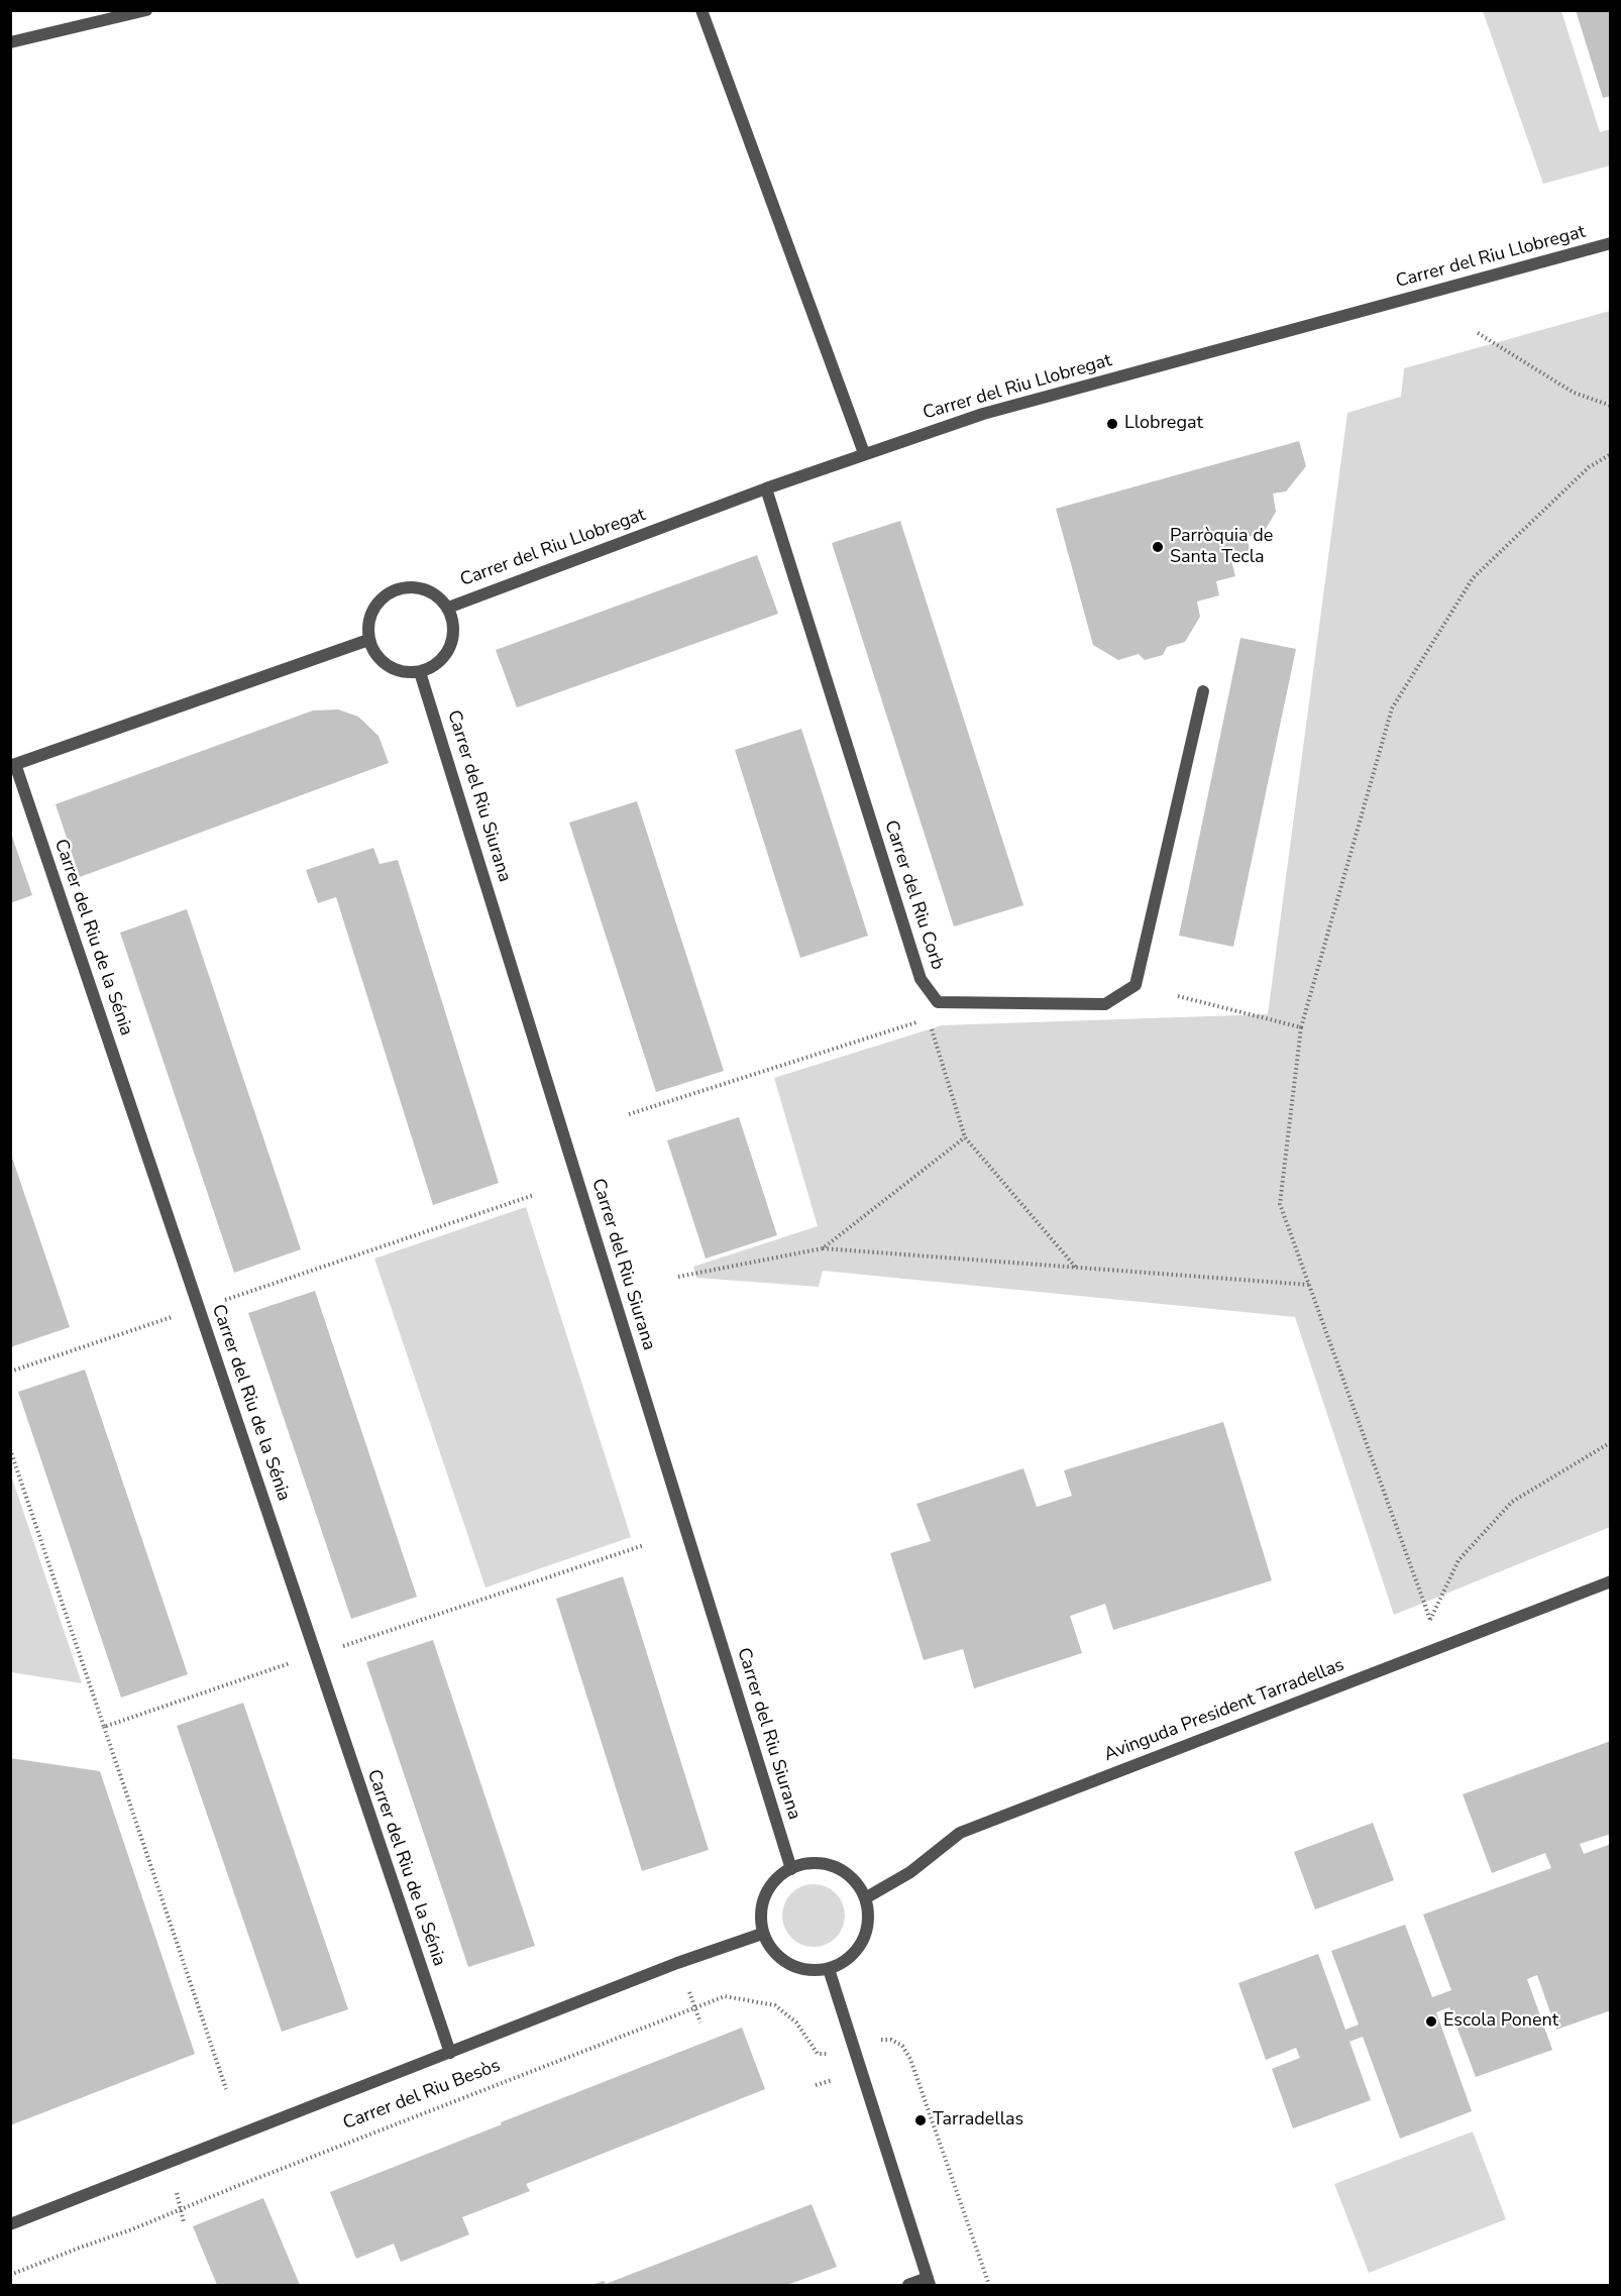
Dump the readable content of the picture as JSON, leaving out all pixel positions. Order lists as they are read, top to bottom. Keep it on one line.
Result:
{"streets":{"street":["Carrer del Riu Llobregat","Carrer del Riu Siurana","Carrer del Riu Corb","Carrer del Riu de la Sénia","Avinguda President Tarradellas","Carrer del Riu Besòs"]},"crossings":[["Carrer del Riu Llobregat","Carrer del Riu Siurana"],["Carrer del Riu Llobregat","Carrer del Riu Corb"],["Carrer del Riu Siurana","Avinguda President Tarradellas"],["Carrer del Riu Siurana","Carrer del Riu Besòs"],["Carrer del Riu de la Sénia","Carrer del Riu Besòs"],["Avinguda President Tarradellas","Carrer del Riu Besòs"]],"places":["Llobregat","Parròquia de Santa Tecla","Escola Ponent","Tarradellas"]}
